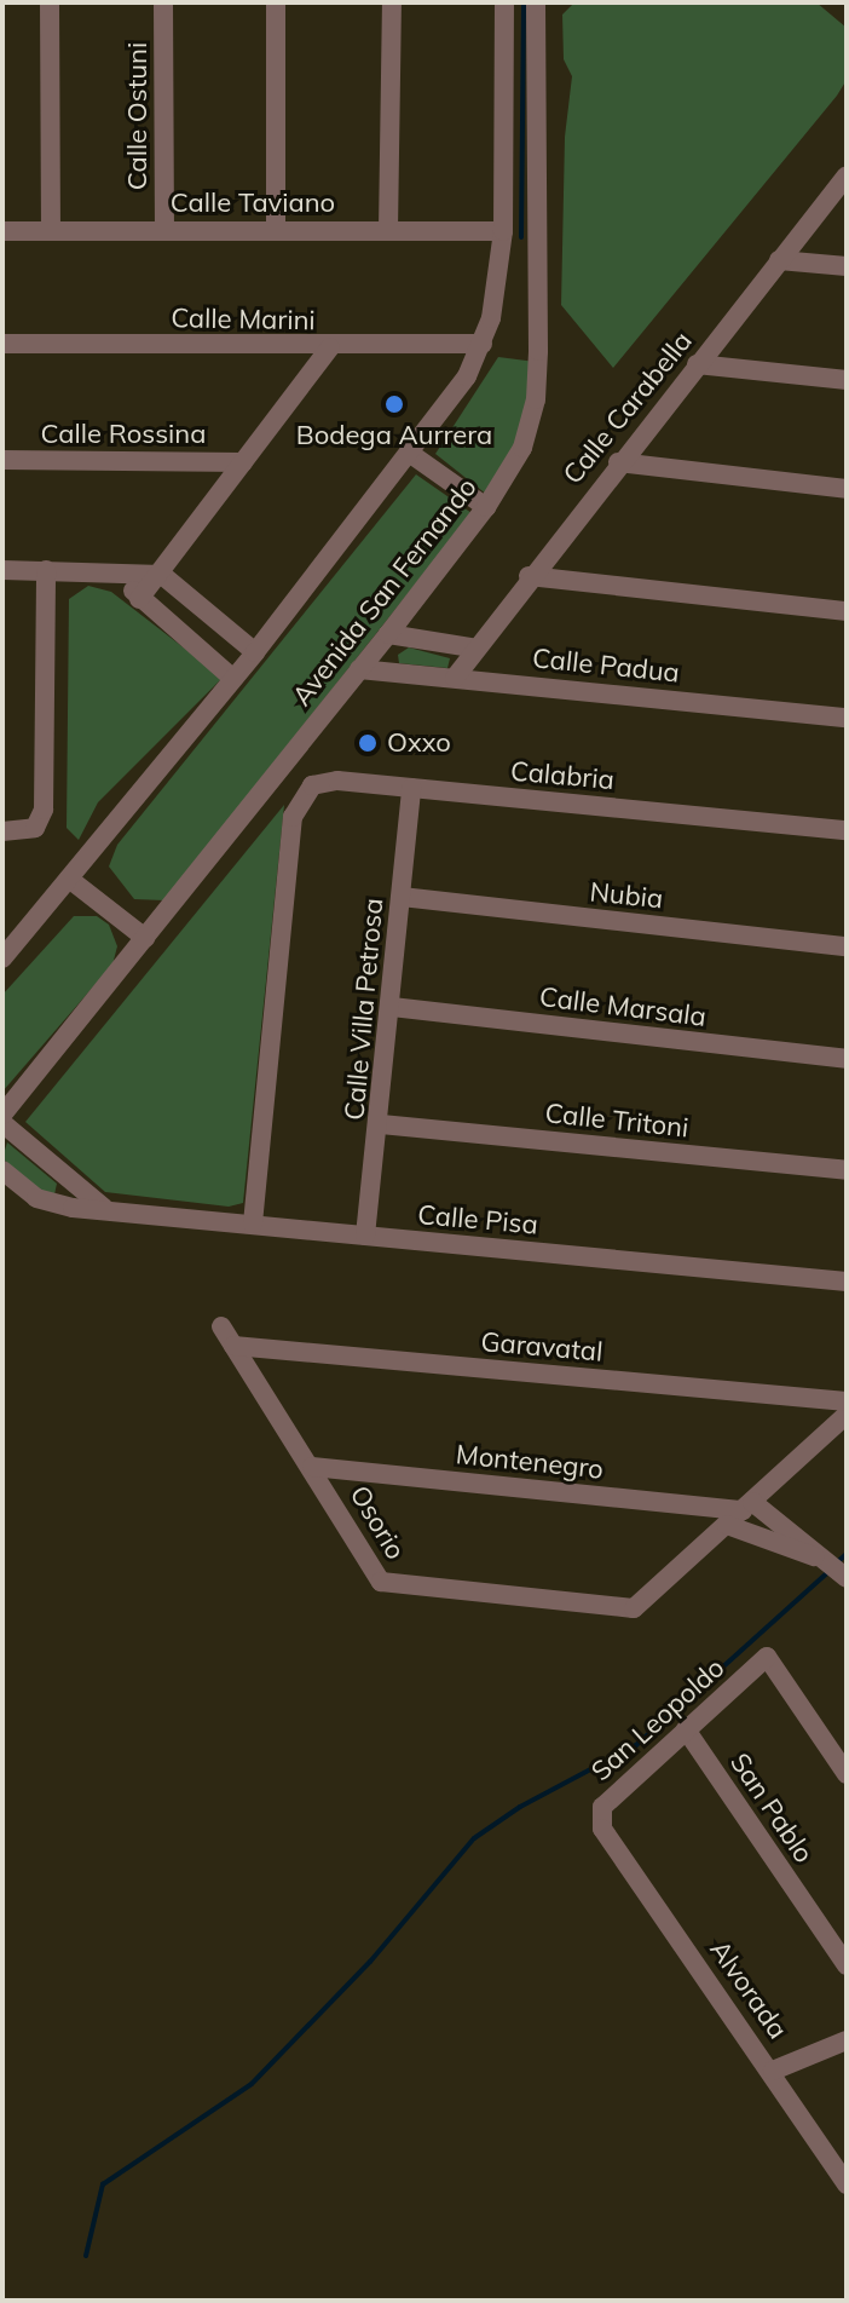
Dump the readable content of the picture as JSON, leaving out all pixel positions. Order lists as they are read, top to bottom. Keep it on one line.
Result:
{"streets":{"street":["Calle Ostuni","Calle Taviano","Calle Marini","Calle Carabella","Calle Rossina","Avenida San Fernando","Calle Padua","Calabria","Nubia","Calle Marsala","Calle Villa Petrosa","Calle Tritoni","Calle Pisa","Garavatal","Montenegro","Osorio","San Leopoldo","San Pablo","Alvorada"]},"crossings":[["Calle Ostuni","Calle Taviano"],["Calle Carabella","Calle Padua"],["Avenida San Fernando","Calle Padua"],["Calabria","Calle Villa Petrosa"],["Calabria","Calle Pisa"],["Nubia","Calle Villa Petrosa"],["Calle Marsala","Calle Villa Petrosa"],["Calle Villa Petrosa","Calle Tritoni"],["Calle Villa Petrosa","Calle Pisa"],["Garavatal","Osorio"],["Montenegro","Osorio"],["San Leopoldo","San Pablo"],["San Leopoldo","Alvorada"]],"places":["Bodega Aurrera","Oxxo"]}
